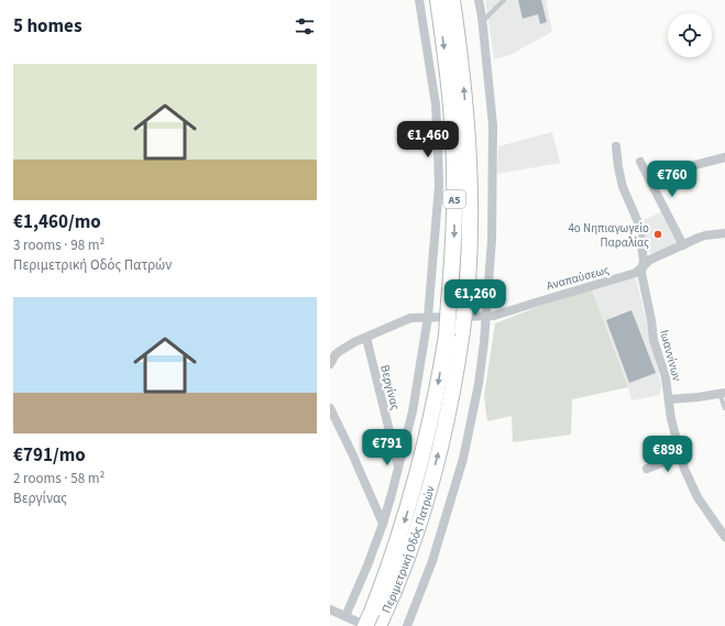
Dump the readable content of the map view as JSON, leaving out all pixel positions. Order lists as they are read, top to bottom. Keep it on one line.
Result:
{"streets":{"highway":["Α5","Περιμετρική Οδός Πατρών"],"street":["Αναπαύσεως","Ιωαννίνων","Βεργίνας"]},"crossings":[["Αναπαύσεως","Ιωαννίνων"],["Αναπαύσεως","Βεργίνας"]],"places":["4o Νηπιαγωγείο Παραλίας"],"page":{"heading":"5 homes","list":[{"name":"€1,460/mo","note":"3 rooms · 98 m² · Περιμετρική Οδός Πατρών"},{"name":"€791/mo","note":"2 rooms · 58 m² · Βεργίνας"}],"price":["€1,460","€760","€1,260","€791","€898"]}}
